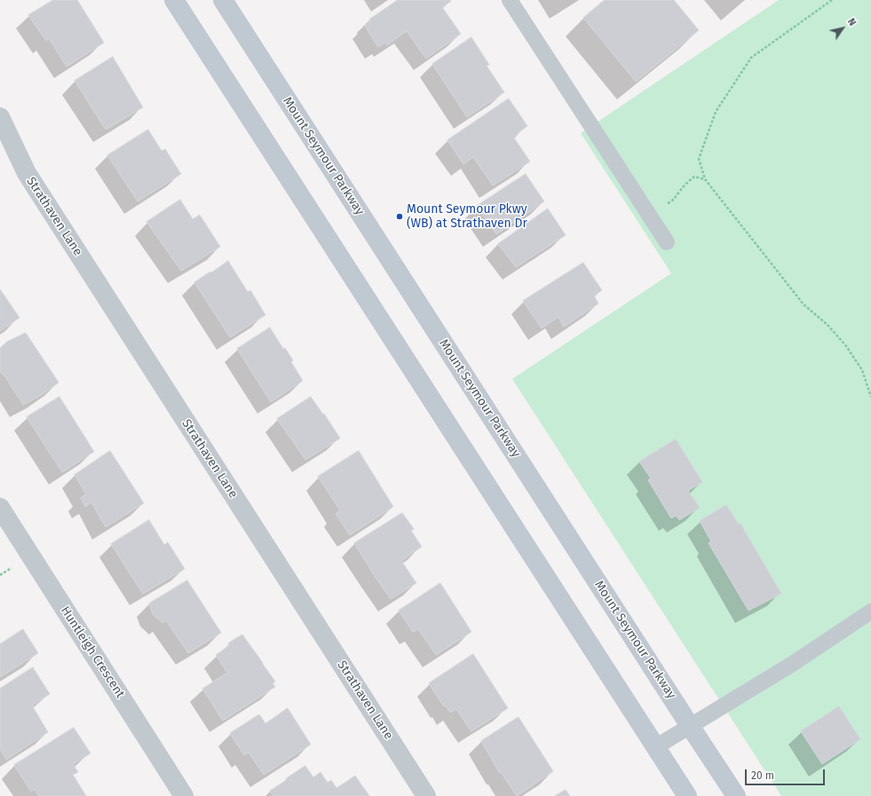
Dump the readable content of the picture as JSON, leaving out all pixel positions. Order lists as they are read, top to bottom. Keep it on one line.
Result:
{"streets":{"main road":["Mount Seymour Parkway"],"street":["Strathaven Lane","Huntleigh Crescent"]},"places":["Mount Seymour Pkwy (WB) at Strathaven Dr"],"scale_bar":"20 m","north":"top right"}
